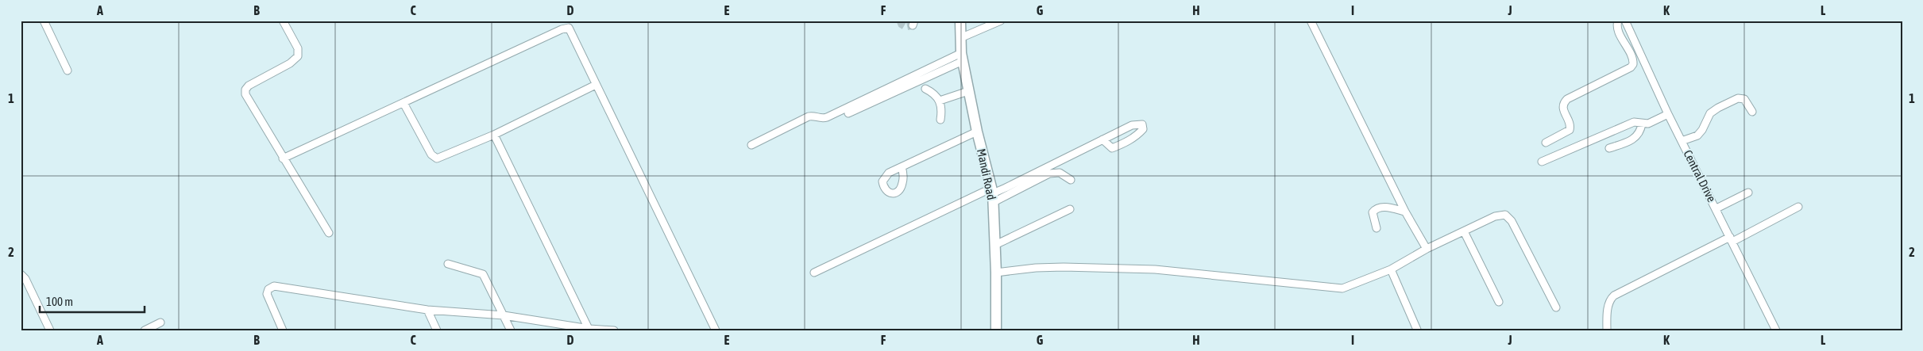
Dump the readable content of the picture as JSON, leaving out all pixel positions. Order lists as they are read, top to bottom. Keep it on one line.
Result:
{"streets":{"street":["Mandi Road","Central Drive"]},"scale_bar":"100 m","grid":{"columns":["A","B","C","D","E","F","G","H","I","J","K","L"],"rows":["1","2"]}}
